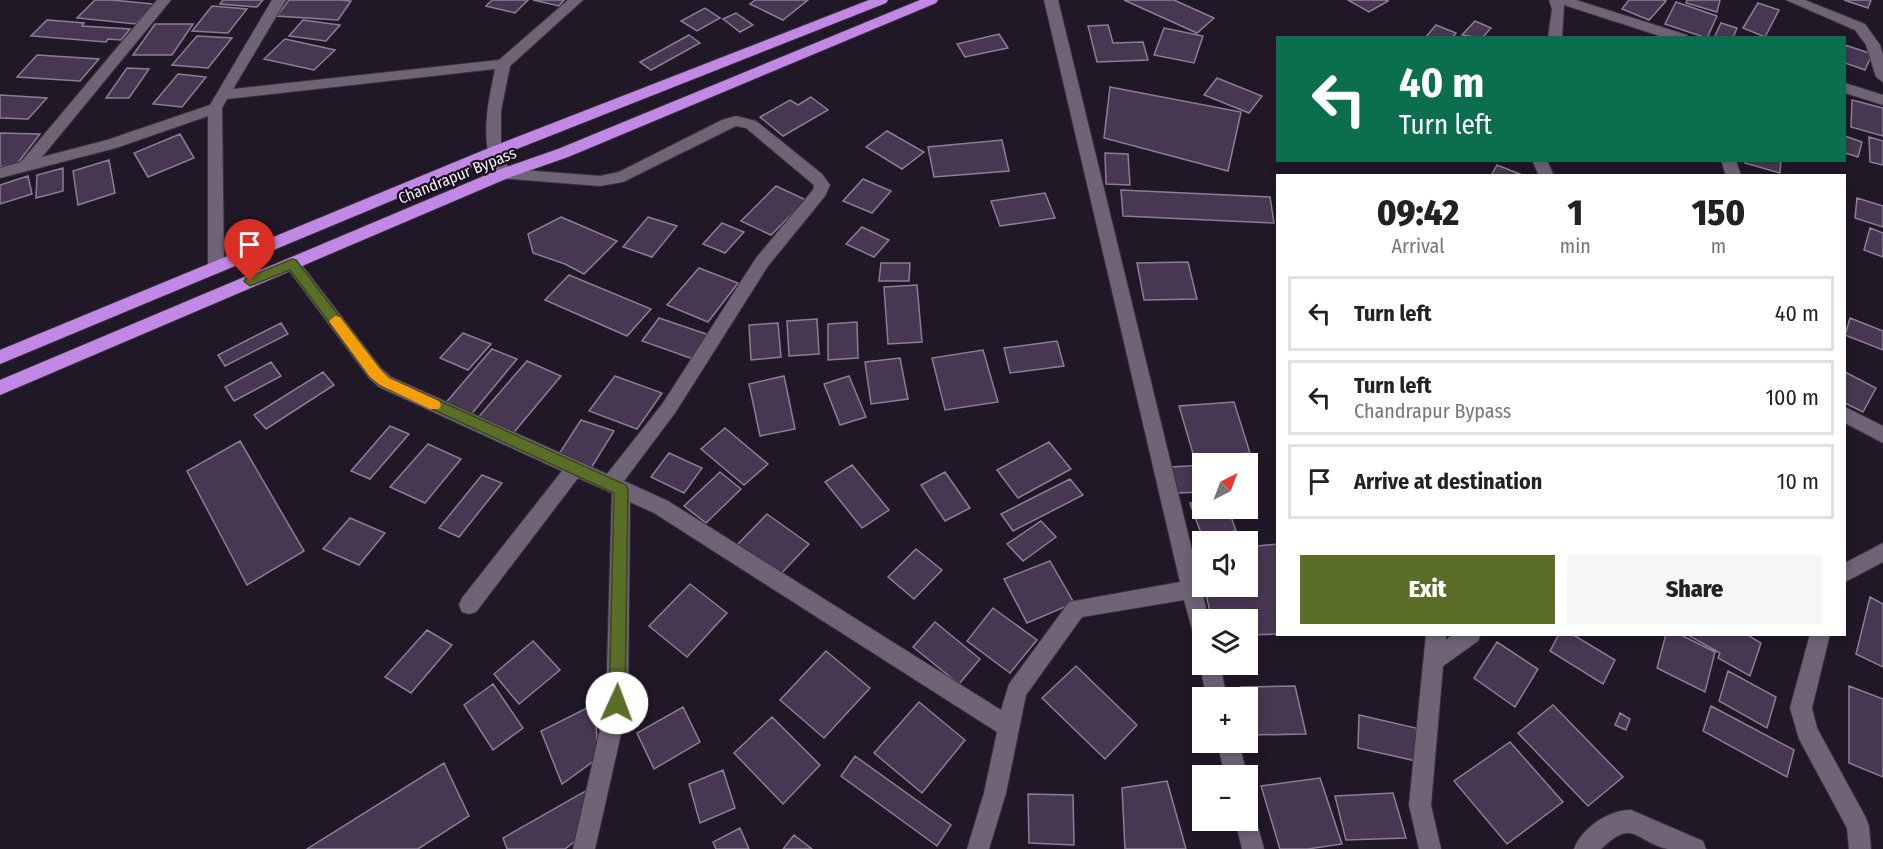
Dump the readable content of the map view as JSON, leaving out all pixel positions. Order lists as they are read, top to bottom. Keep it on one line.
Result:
{"streets":{"highway":["Chandrapur Bypass"]},"north":"top right","page":{"turn":["40 m","Turn left"],"eta":["09:42","Arrival","1","min","150","m"],"list":[{"name":"Turn left","value":"40 m"},{"name":"Turn left","note":"Chandrapur Bypass","value":"100 m"},{"name":"Arrive at destination","value":"10 m"}],"map_buttons":["+","−"],"buttons":["Exit","Share"]}}
